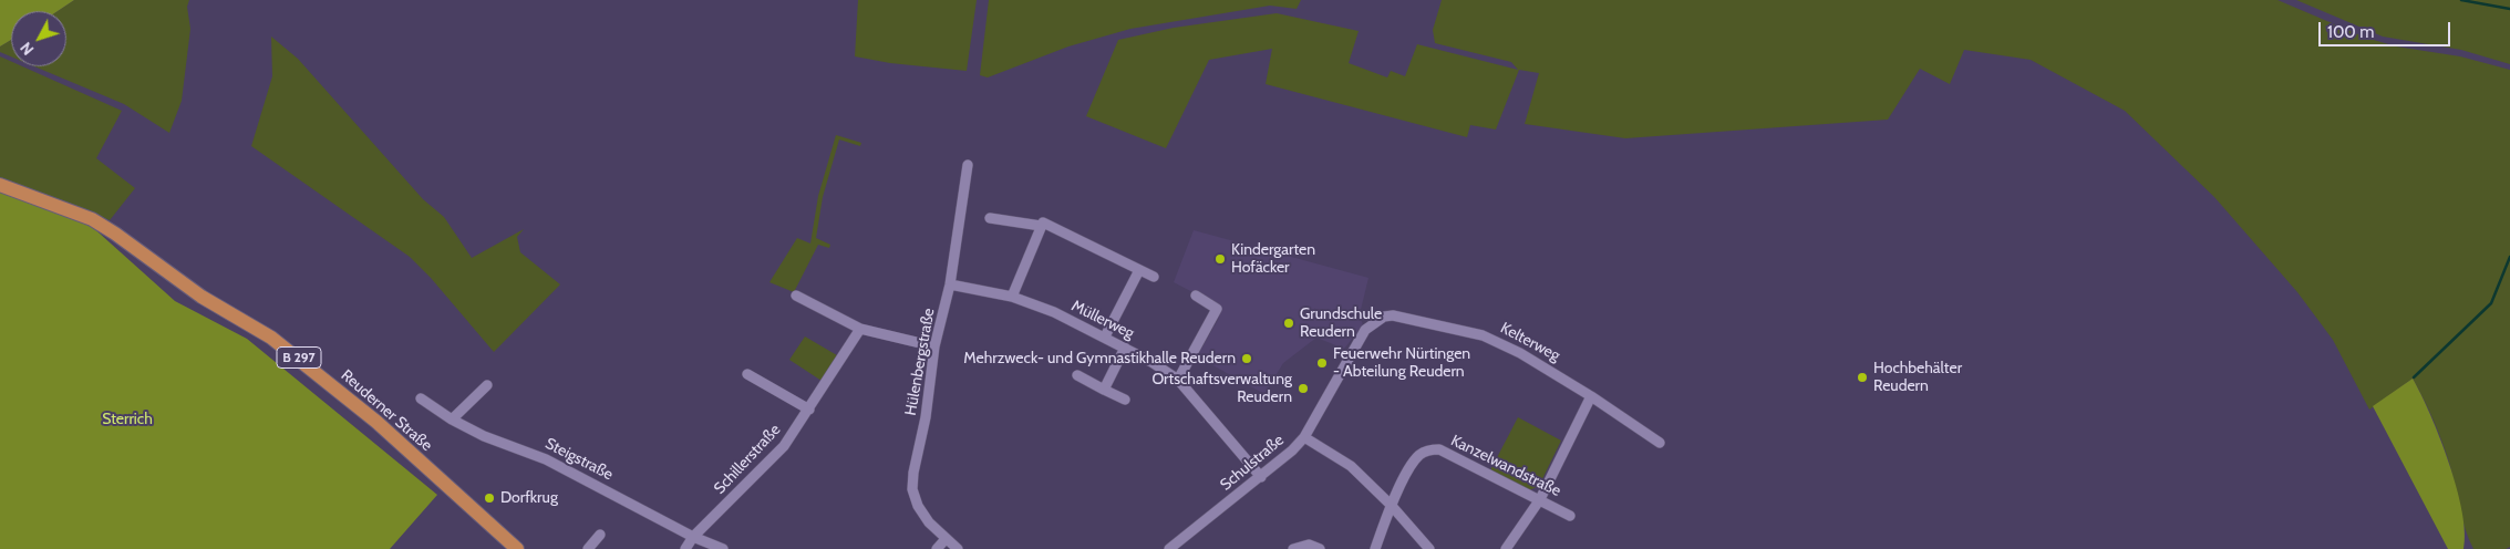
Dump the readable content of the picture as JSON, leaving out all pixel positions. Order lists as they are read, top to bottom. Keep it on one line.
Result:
{"streets":{"main road":["B 297","Reuderner Straße"],"street":["Müllerweg","Kelterweg","Hülenbergstraße","Steigstraße","Schillerstraße","Schulstraße","Kanzelwandstraße"]},"crossings":[["Müllerweg","Hülenbergstraße"],["Müllerweg","Schulstraße"],["Kelterweg","Schulstraße"],["Steigstraße","Schillerstraße"]],"parks":["Sterrich"],"places":["Kindergarten Hofäcker","Grundschule Reudern","Mehrzweck- und Gymnastikhalle Reudern","Feuerwehr Nürtingen - Abteilung Reudern","Hochbehälter Reudern","Ortschaftsverwaltung Reudern","Dorfkrug"],"scale_bar":"100 m","north":"bottom left"}
